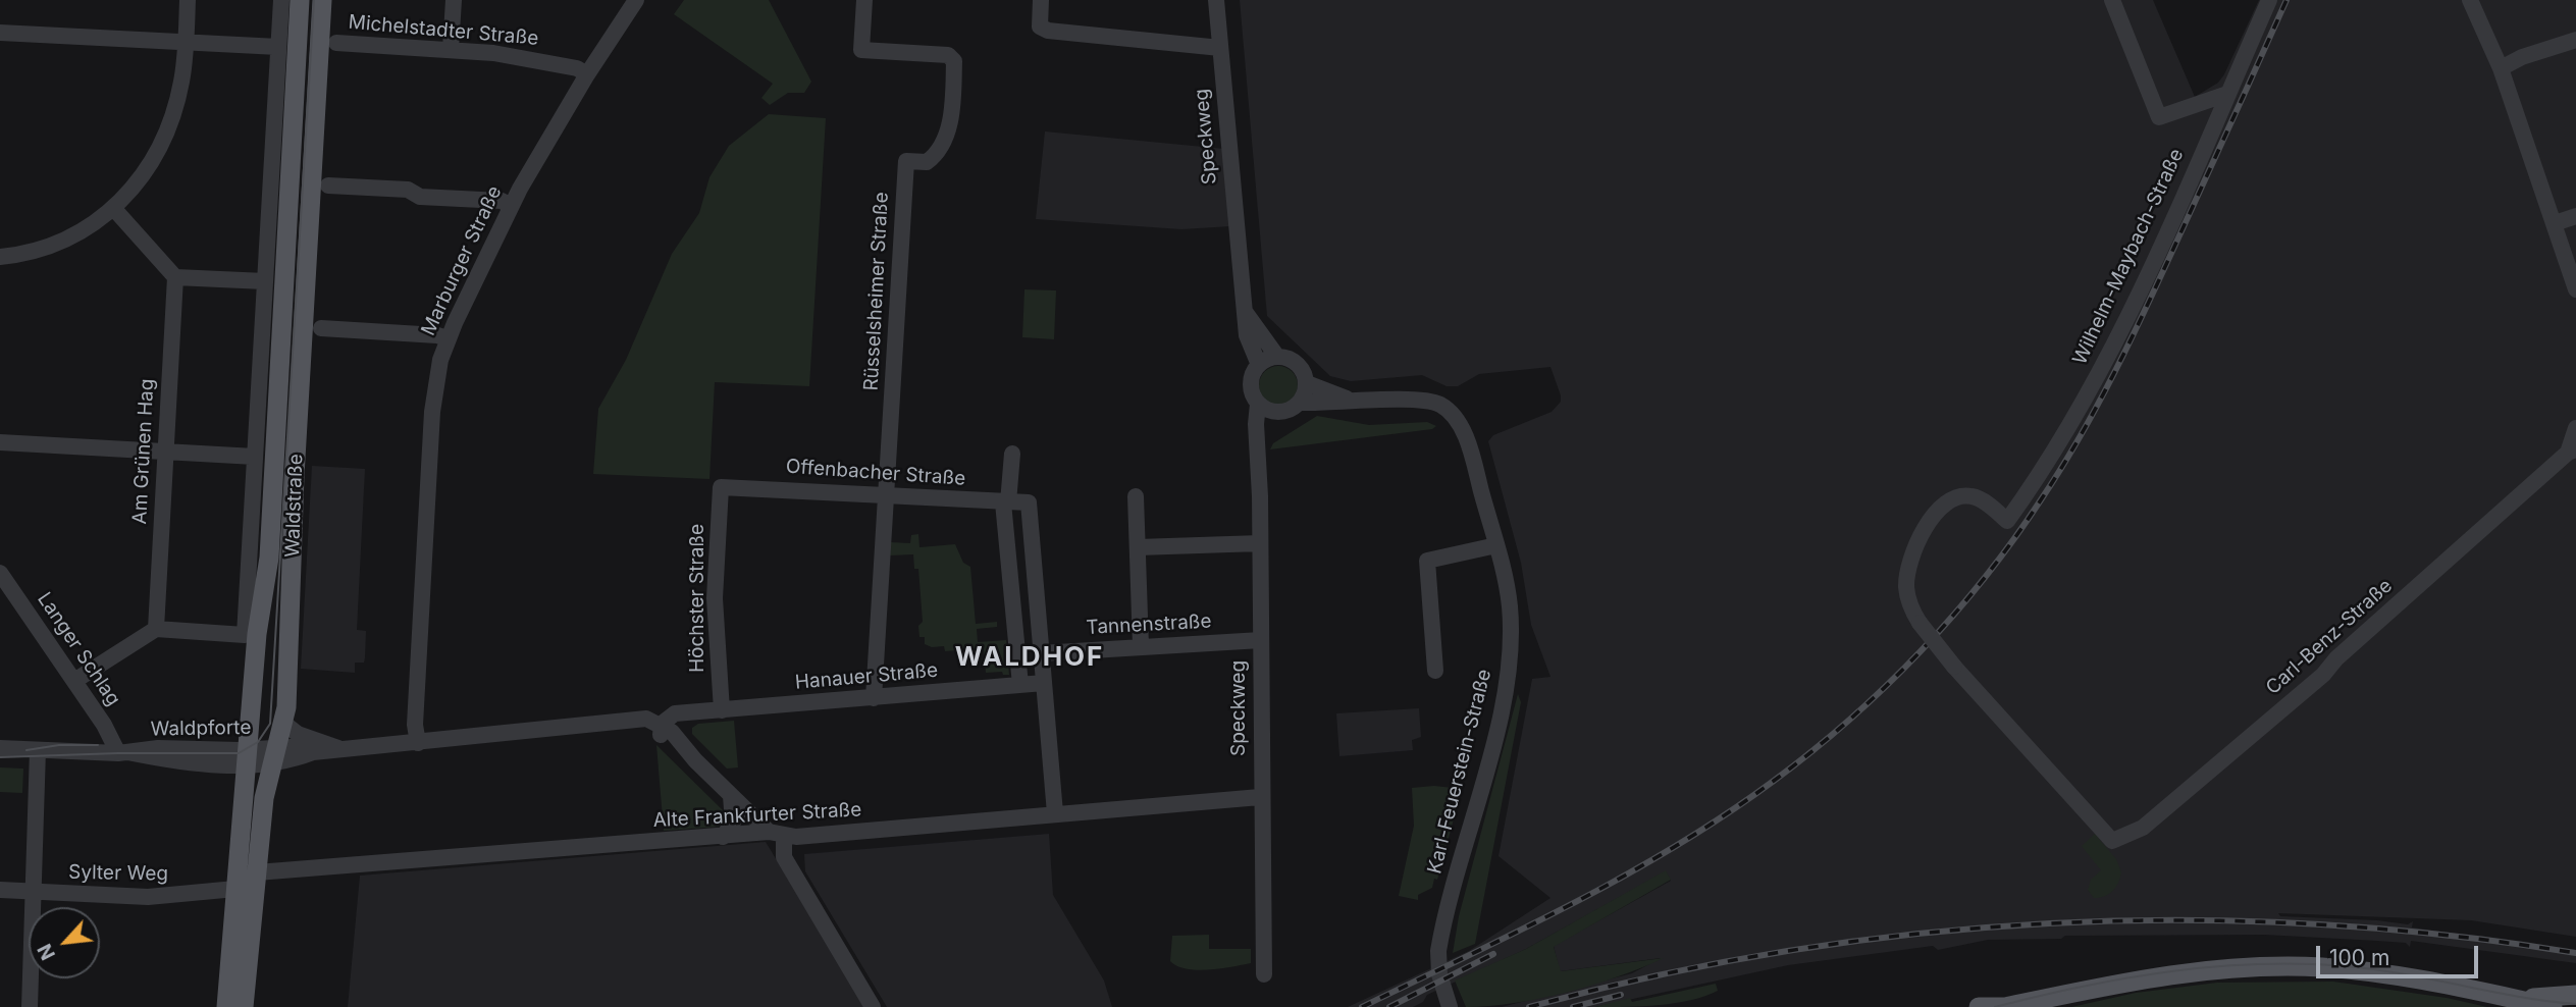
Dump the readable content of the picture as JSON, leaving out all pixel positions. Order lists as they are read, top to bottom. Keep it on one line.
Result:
{"streets":{"main road":["Waldstraße"],"street":["Michelstadter Straße","Speckweg","Wilhelm-Maybach-Straße","Marburger Straße","Rüsselsheimer Straße","Am Grünen Hag","Offenbacher Straße","Höchster Straße","Tannenstraße","Carl-Benz-Straße","Langer Schlag","Hanauer Straße","Waldpforte","Karl-Feuerstein-Straße","Alte Frankfurter Straße","Sylter Weg"]},"crossings":[["Michelstadter Straße","Marburger Straße"],["Speckweg","Tannenstraße"],["Speckweg","Karl-Feuerstein-Straße"],["Speckweg","Alte Frankfurter Straße"],["Wilhelm-Maybach-Straße","Carl-Benz-Straße"],["Rüsselsheimer Straße","Offenbacher Straße"],["Rüsselsheimer Straße","Hanauer Straße"],["Offenbacher Straße","Höchster Straße"],["Offenbacher Straße","Tannenstraße"],["Waldstraße","Waldpforte"],["Waldstraße","Alte Frankfurter Straße"],["Waldstraße","Sylter Weg"],["Höchster Straße","Hanauer Straße"],["Langer Schlag","Waldpforte"]],"districts":["WALDHOF"],"scale_bar":"100 m","north":"bottom left"}
